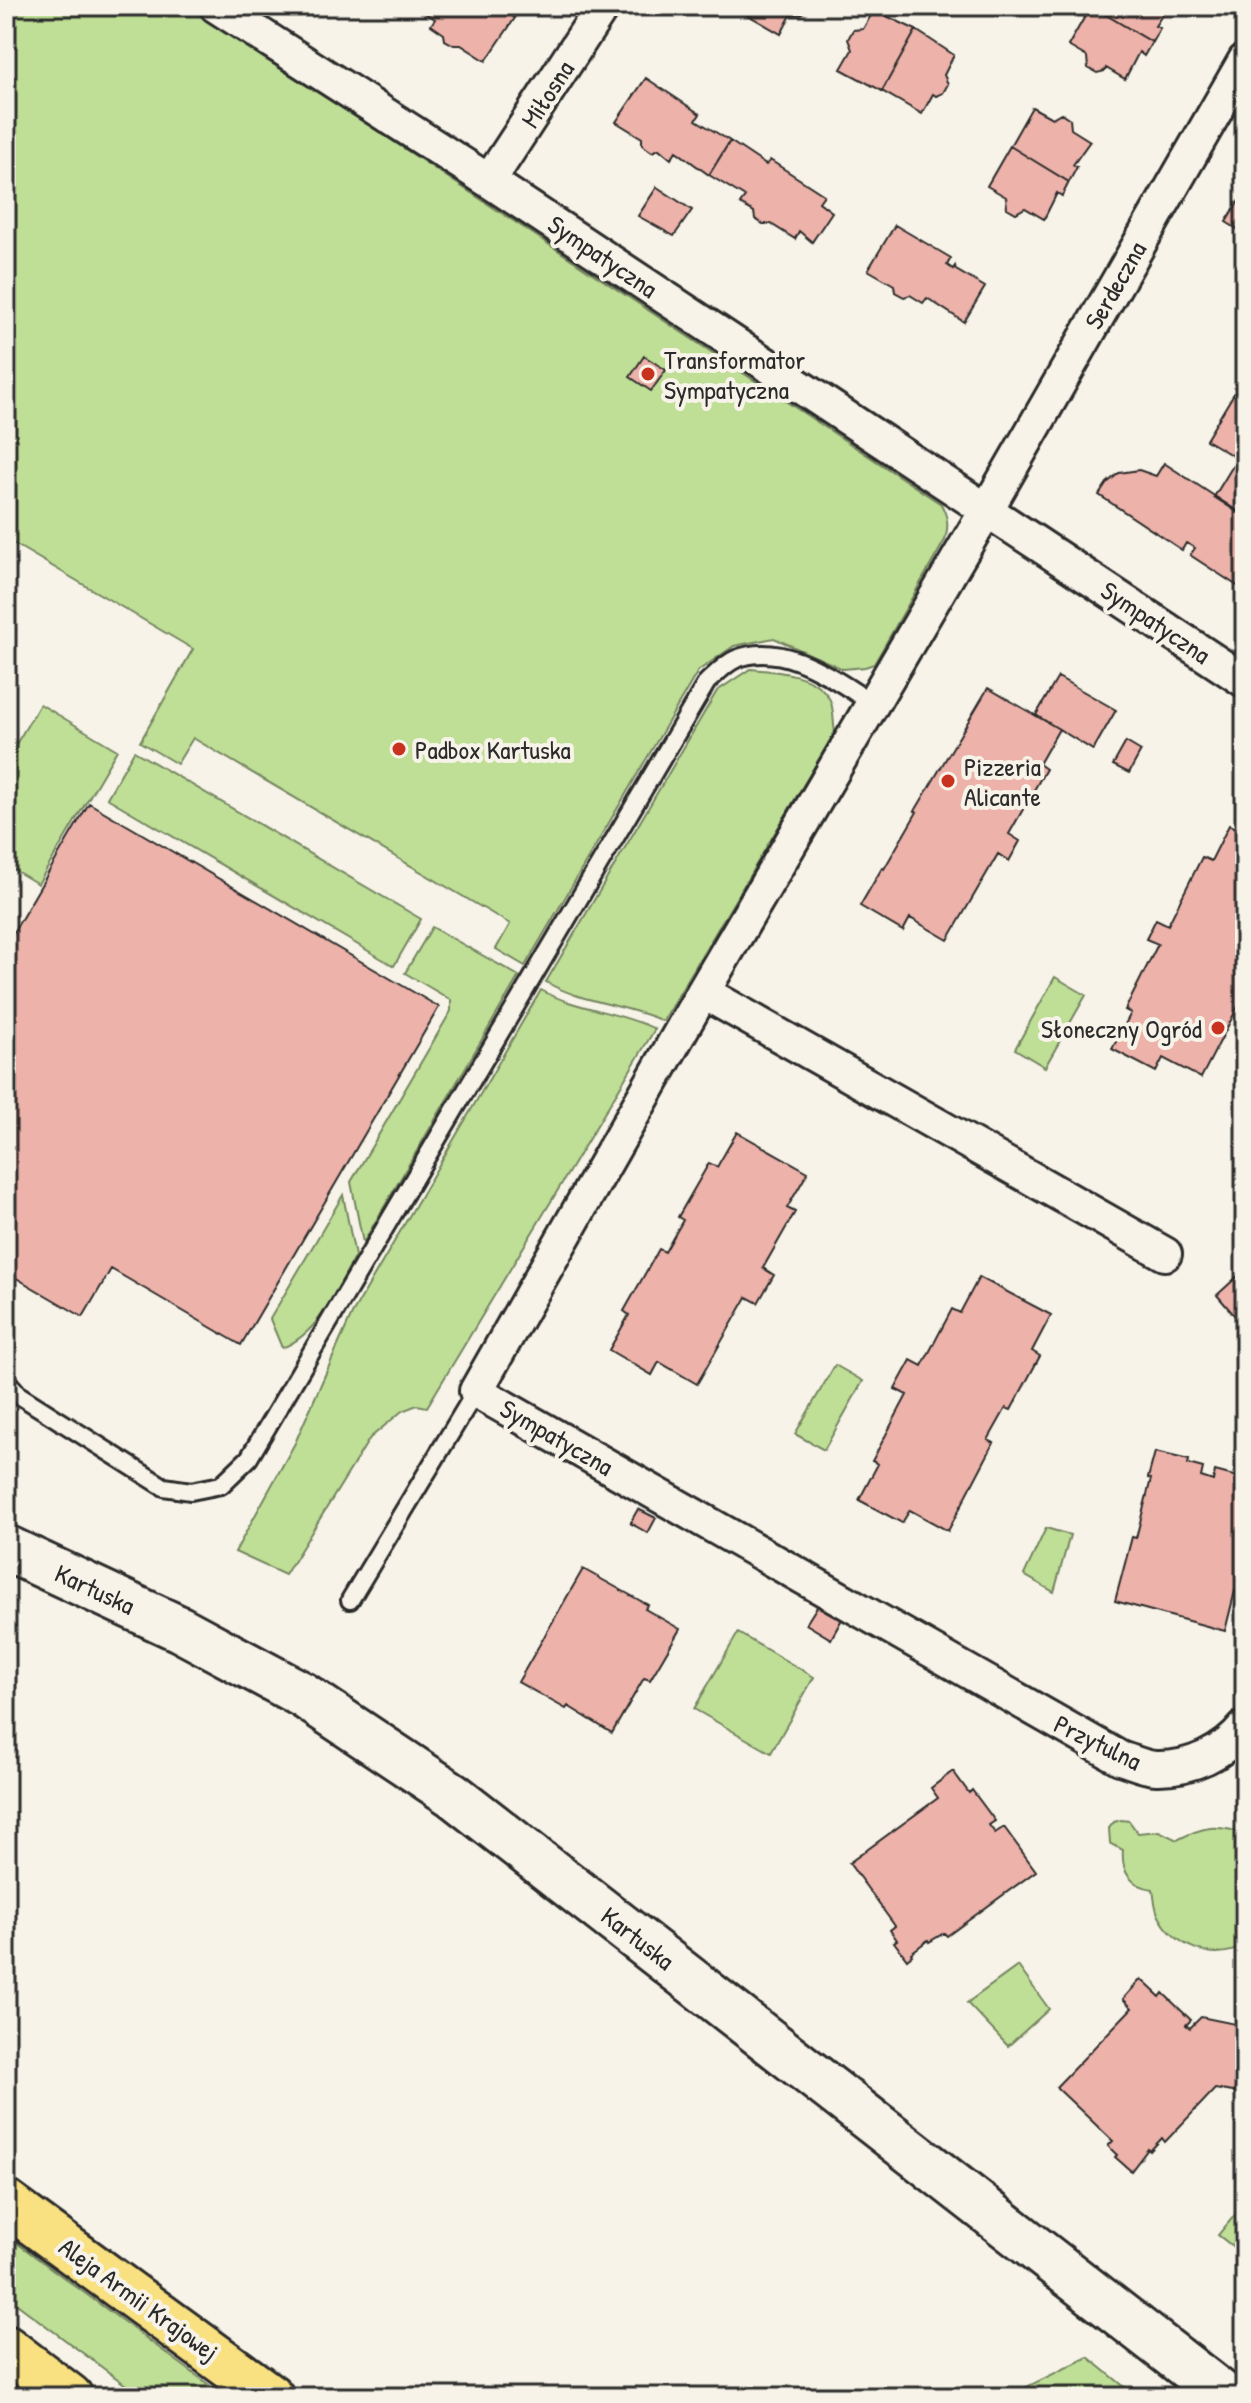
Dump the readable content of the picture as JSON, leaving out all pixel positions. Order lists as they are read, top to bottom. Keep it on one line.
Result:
{"streets":{"main road":["Aleja Armii Krajowej"],"street":["Miłosna","Sympatyczna","Serdeczna","Kartuska","Przytulna"]},"crossings":[["Miłosna","Sympatyczna"],["Sympatyczna","Serdeczna"],["Sympatyczna","Przytulna"]],"places":["Transformator Sympatyczna","Padbox Kartuska","Pizzeria Alicante","Słoneczny Ogród"]}
